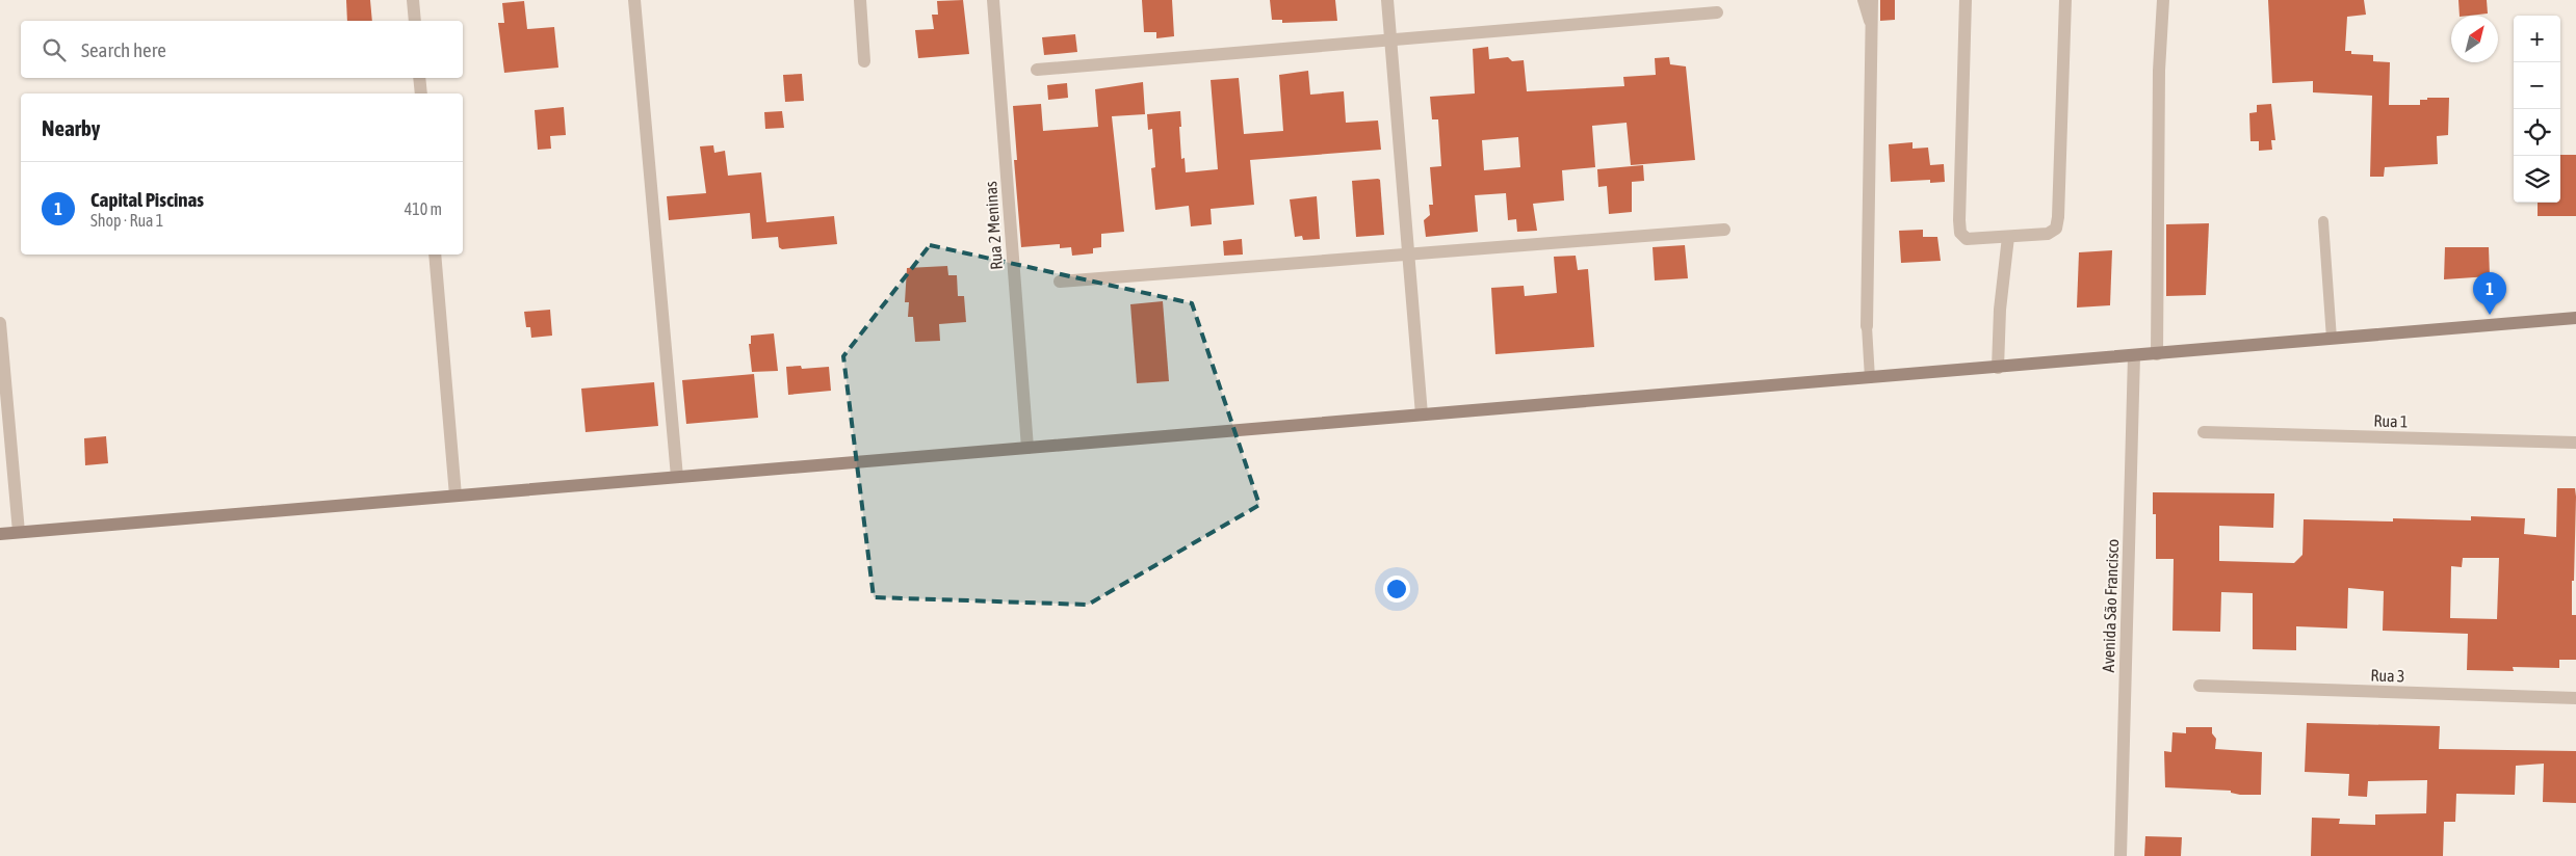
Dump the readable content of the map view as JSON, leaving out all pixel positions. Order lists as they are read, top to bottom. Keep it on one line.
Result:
{"streets":{"street":["Rua 2 Meninas","Rua 1","Avenida São Francisco","Rua 3"]},"north":"top right","page":{"map_buttons":["+","−"],"search":"Search here","heading":"Nearby","list":[{"mark":"1","name":"Capital Piscinas","note":"Shop · Rua 1","value":"410 m"}],"pins":"1"}}
